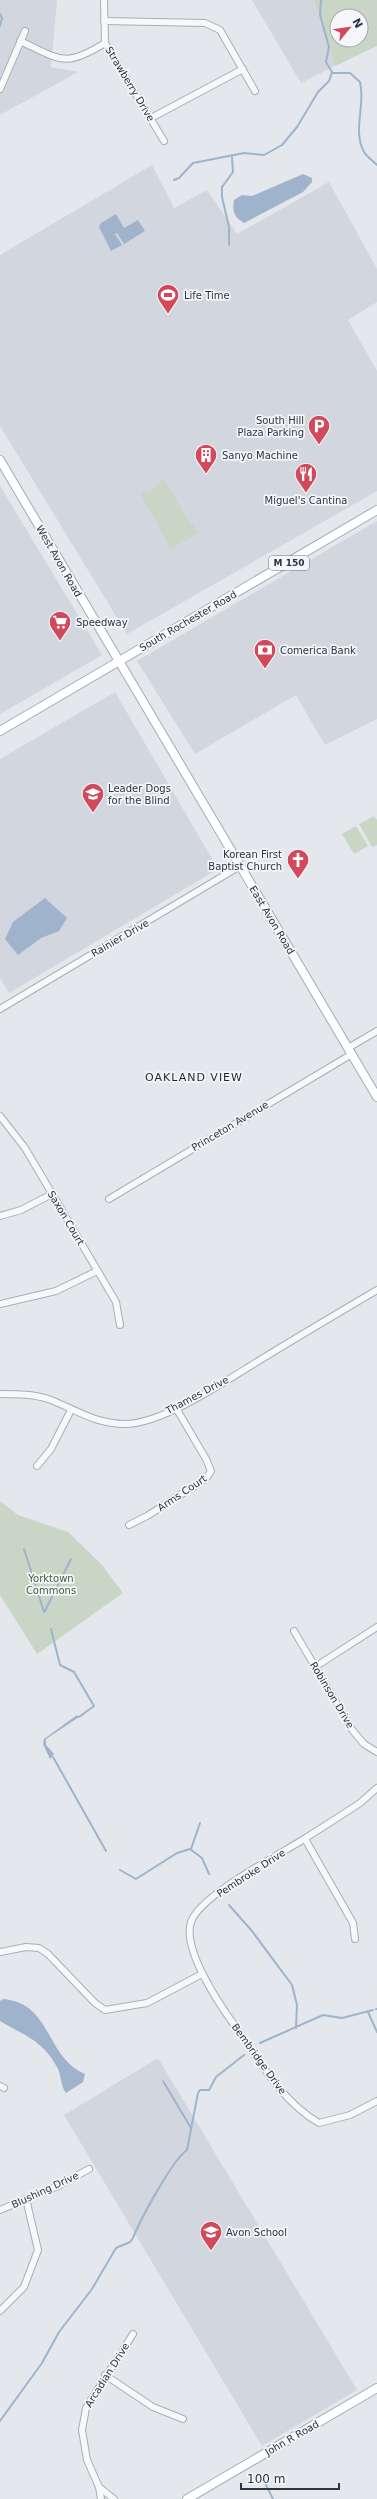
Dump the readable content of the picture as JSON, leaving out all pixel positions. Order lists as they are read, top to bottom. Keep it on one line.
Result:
{"streets":{"main road":["West Avon Road","M 150","South Rochester Road","East Avon Road","John R Road"],"street":["Strawberry Drive","Rainier Drive","Princeton Avenue","Saxon Court","Thames Drive","Arms Court","Robinson Drive","Pembroke Drive","Bembridge Drive","Blushing Drive","Arcadian Drive"]},"crossings":[["West Avon Road","South Rochester Road"],["West Avon Road","East Avon Road"],["South Rochester Road","East Avon Road"],["East Avon Road","Rainier Drive"],["East Avon Road","Princeton Avenue"],["Thames Drive","Arms Court"],["Pembroke Drive","Bembridge Drive"]],"districts":["OAKLAND VIEW"],"parks":["Yorktown Commons"],"places":{"sports":["Life Time"],"parking":["South Hill Plaza Parking"],"building":["Sanyo Machine"],"restaurant":["Miguel's Cantina"],"supermarket":["Speedway"],"bank":["Comerica Bank"],"school or university":["Leader Dogs for the Blind","Avon School"],"church":["Korean First Baptist Church"]},"scale_bar":"100 m","north":"top right"}
